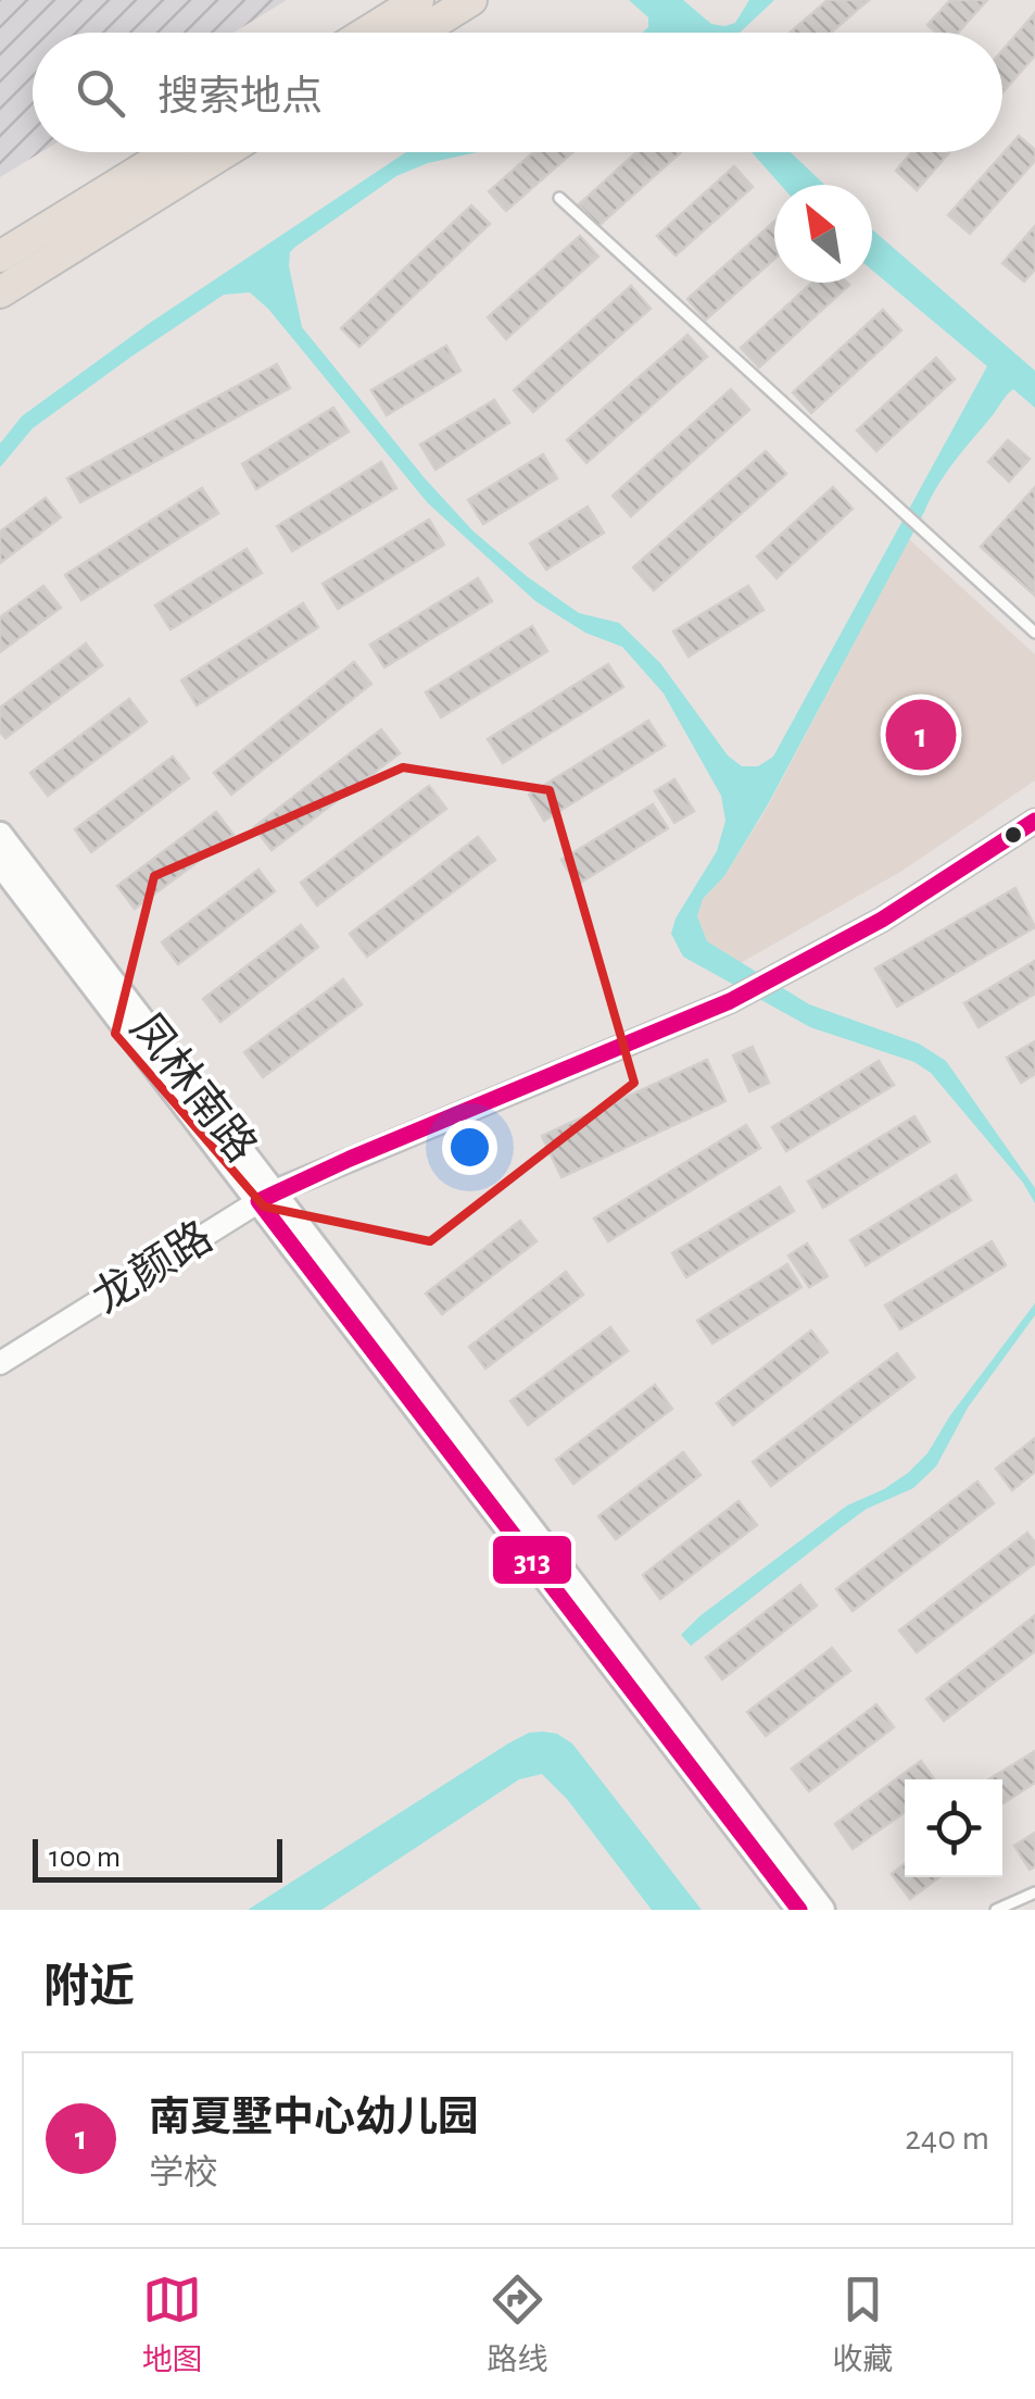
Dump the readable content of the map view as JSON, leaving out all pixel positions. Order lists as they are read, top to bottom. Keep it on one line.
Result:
{"streets":{"main road":["凤林南路"],"street":["龙颜路"]},"crossings":[["凤林南路","龙颜路"]],"lines":["transit line 313"],"scale_bar":"100 m","north":"top left","page":{"search":"搜索地点","pins":"1","scale":"100 m","heading":"附近","list":[{"mark":"1","name":"南夏墅中心幼儿园","note":"学校","value":"240 m"}],"nav":["地图","路线","收藏"]}}
